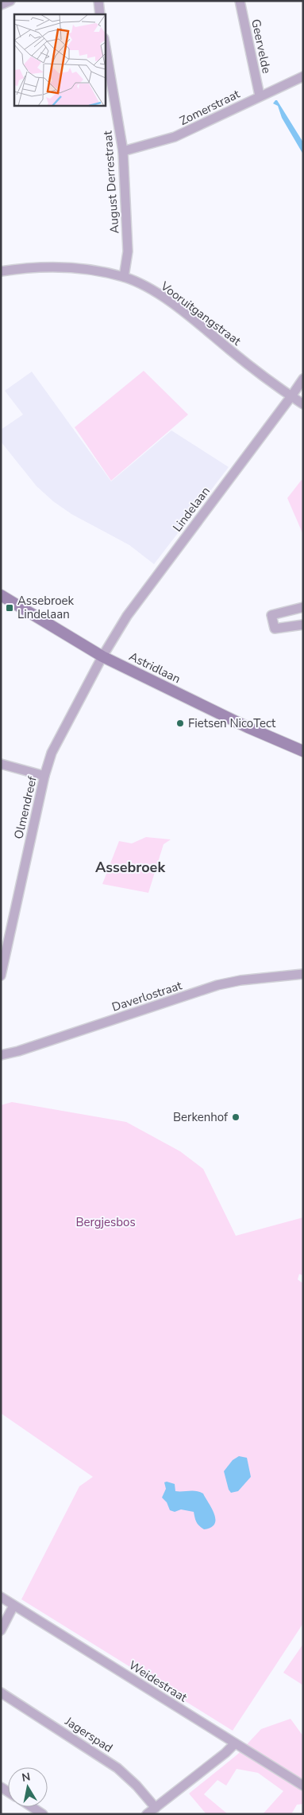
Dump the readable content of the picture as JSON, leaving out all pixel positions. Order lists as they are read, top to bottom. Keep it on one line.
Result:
{"streets":{"main road":["Astridlaan"],"street":["Geervelde","Zomerstraat","August Derrestraat","Vooruitgangstraat","Lindelaan","Olmendreef","Daverlostraat","Weidestraat","Jagerspad"]},"crossings":[["Geervelde","Zomerstraat"],["Zomerstraat","August Derrestraat"],["August Derrestraat","Vooruitgangstraat"],["Vooruitgangstraat","Lindelaan"],["Lindelaan","Astridlaan"],["Lindelaan","Olmendreef"],["Astridlaan","Olmendreef"]],"districts":["Assebroek"],"parks":["Bergjesbos"],"places":{"transit":["Assebroek Lindelaan"],"other":["Fietsen NicoTect","Berkenhof"]},"north":"top"}
